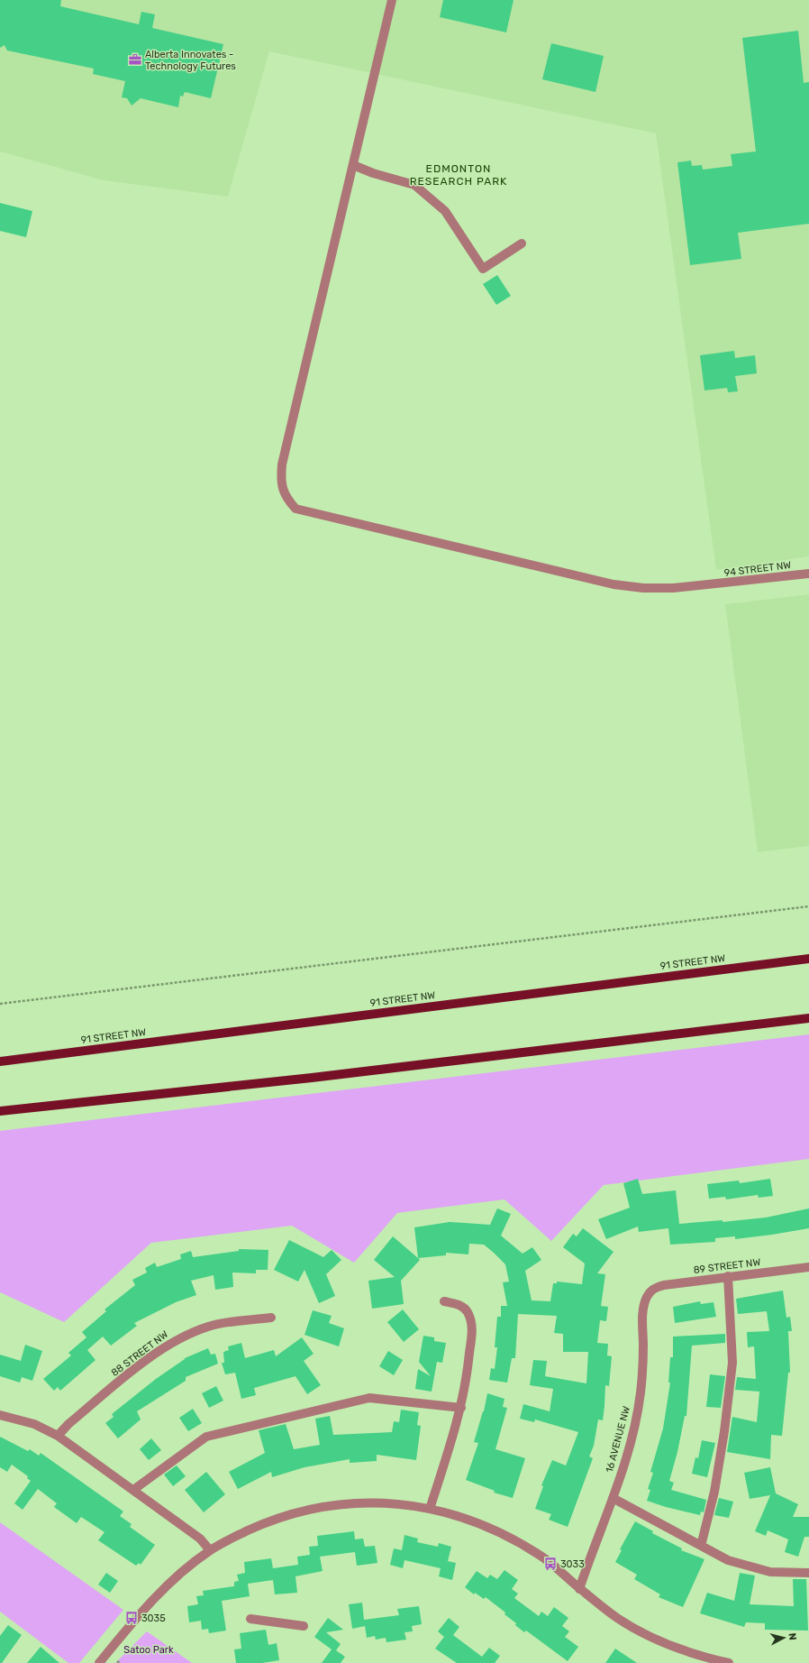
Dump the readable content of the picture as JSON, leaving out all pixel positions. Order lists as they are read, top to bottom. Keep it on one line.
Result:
{"streets":{"main road":["91 STREET NW"],"street":["94 STREET NW","89 STREET NW","88 STREET NW","16 AVENUE NW"]},"crossings":[["89 STREET NW","16 AVENUE NW"]],"districts":["EDMONTON RESEARCH PARK"],"parks":["Satoo Park"],"places":{"office":["Alberta Innovates - Technology Futures"],"bus stop":["3033","3035"]},"north":"right"}
